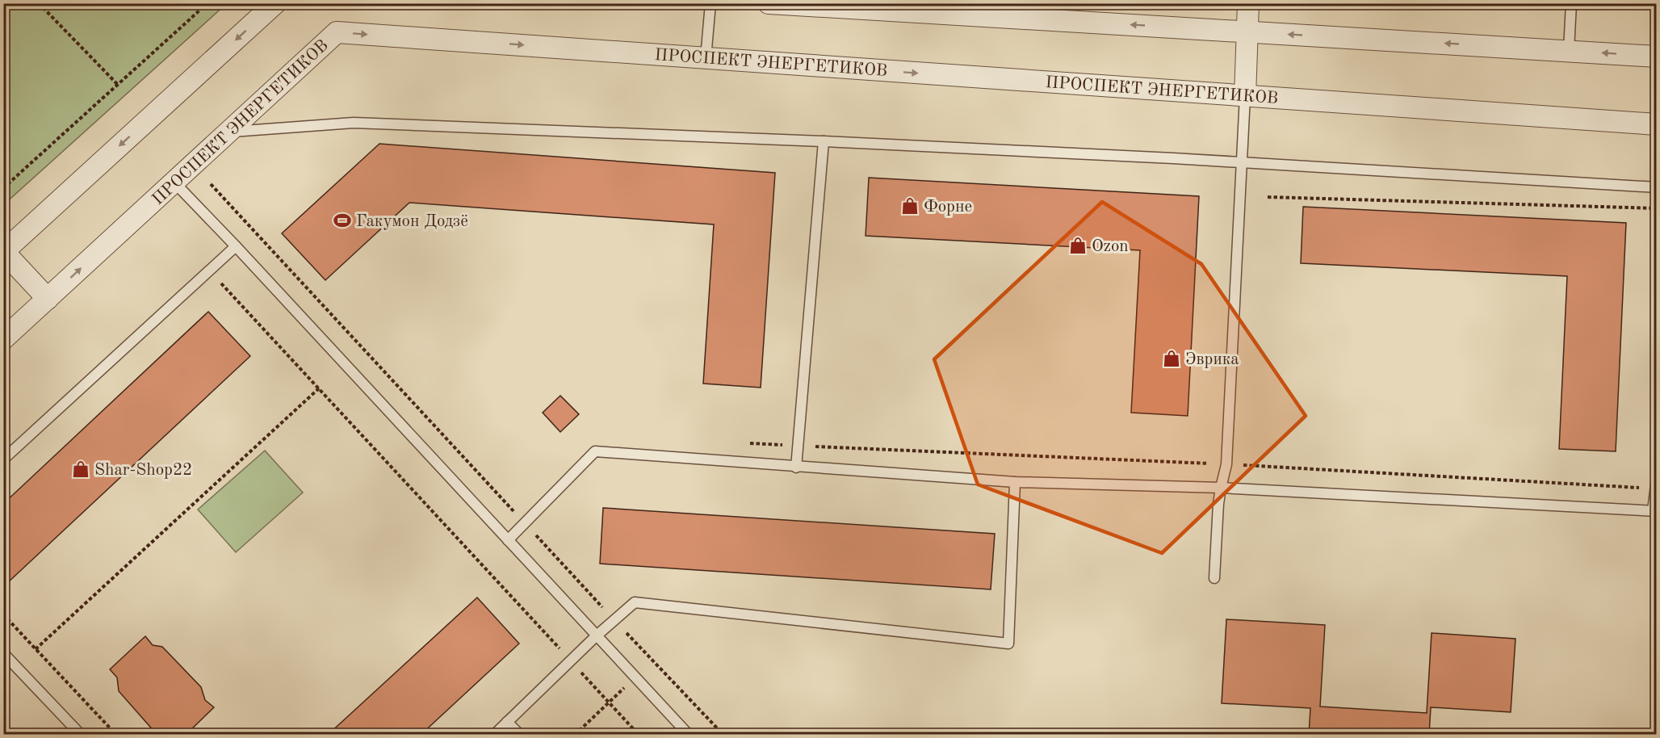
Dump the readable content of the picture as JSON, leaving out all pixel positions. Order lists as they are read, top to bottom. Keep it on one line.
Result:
{"streets":{"street":["ПРОСПЕКТ ЭНЕРГЕТИКОВ"]},"places":{"shop":["Форне","Ozon","Эврика","Shar-Shop22"],"sports":["Гакумон Додзё"]}}
